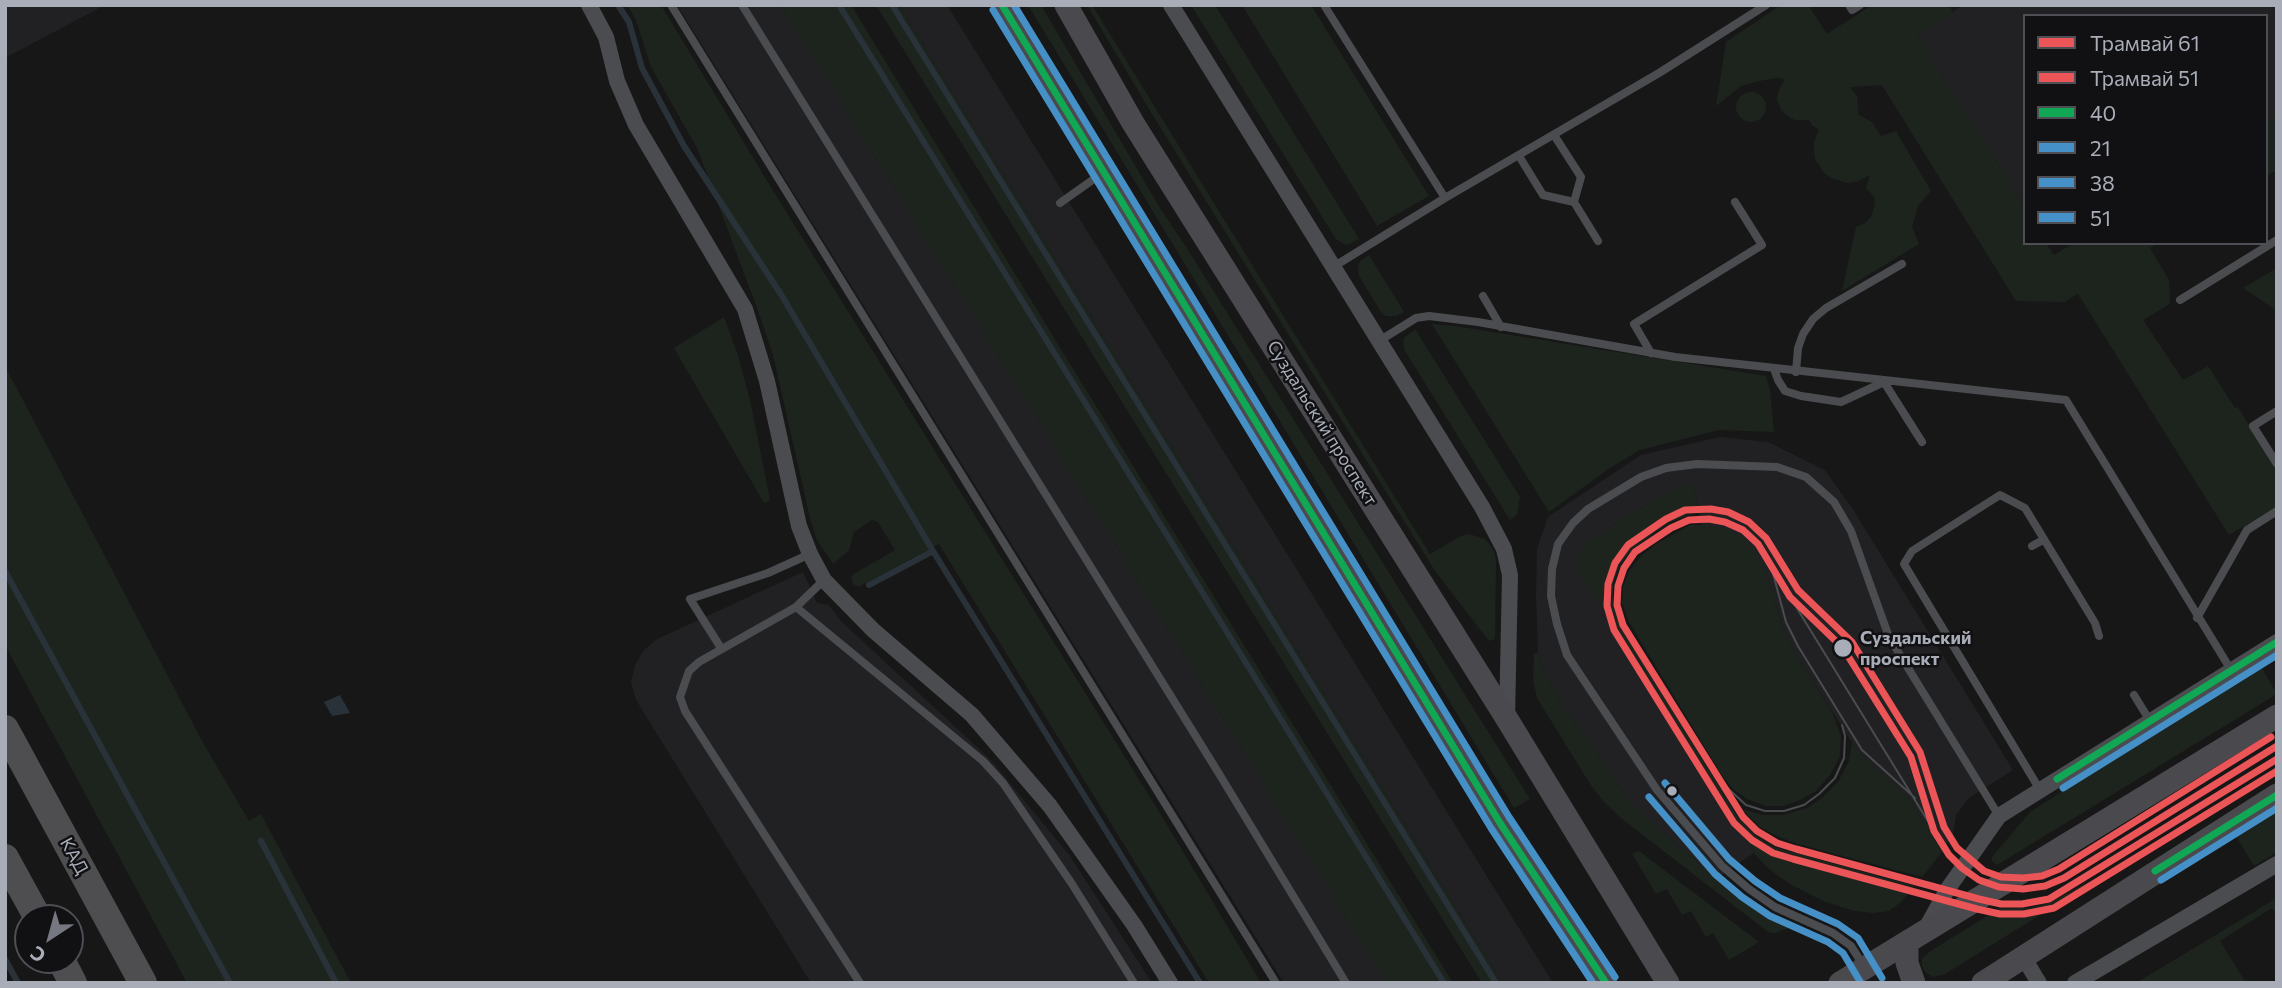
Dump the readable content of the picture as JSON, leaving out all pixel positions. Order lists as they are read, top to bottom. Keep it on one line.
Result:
{"streets":{"highway":["КАД"],"main road":["Суздальский проспект"]},"places":["Суздальский проспект"],"lines":["transit line 40","transit line 38","transit line 21","tram line 51","tram line 61","transit line 51"],"legend":["Трамвай 61","Трамвай 51","40","21","38","51"],"north":"bottom left"}
